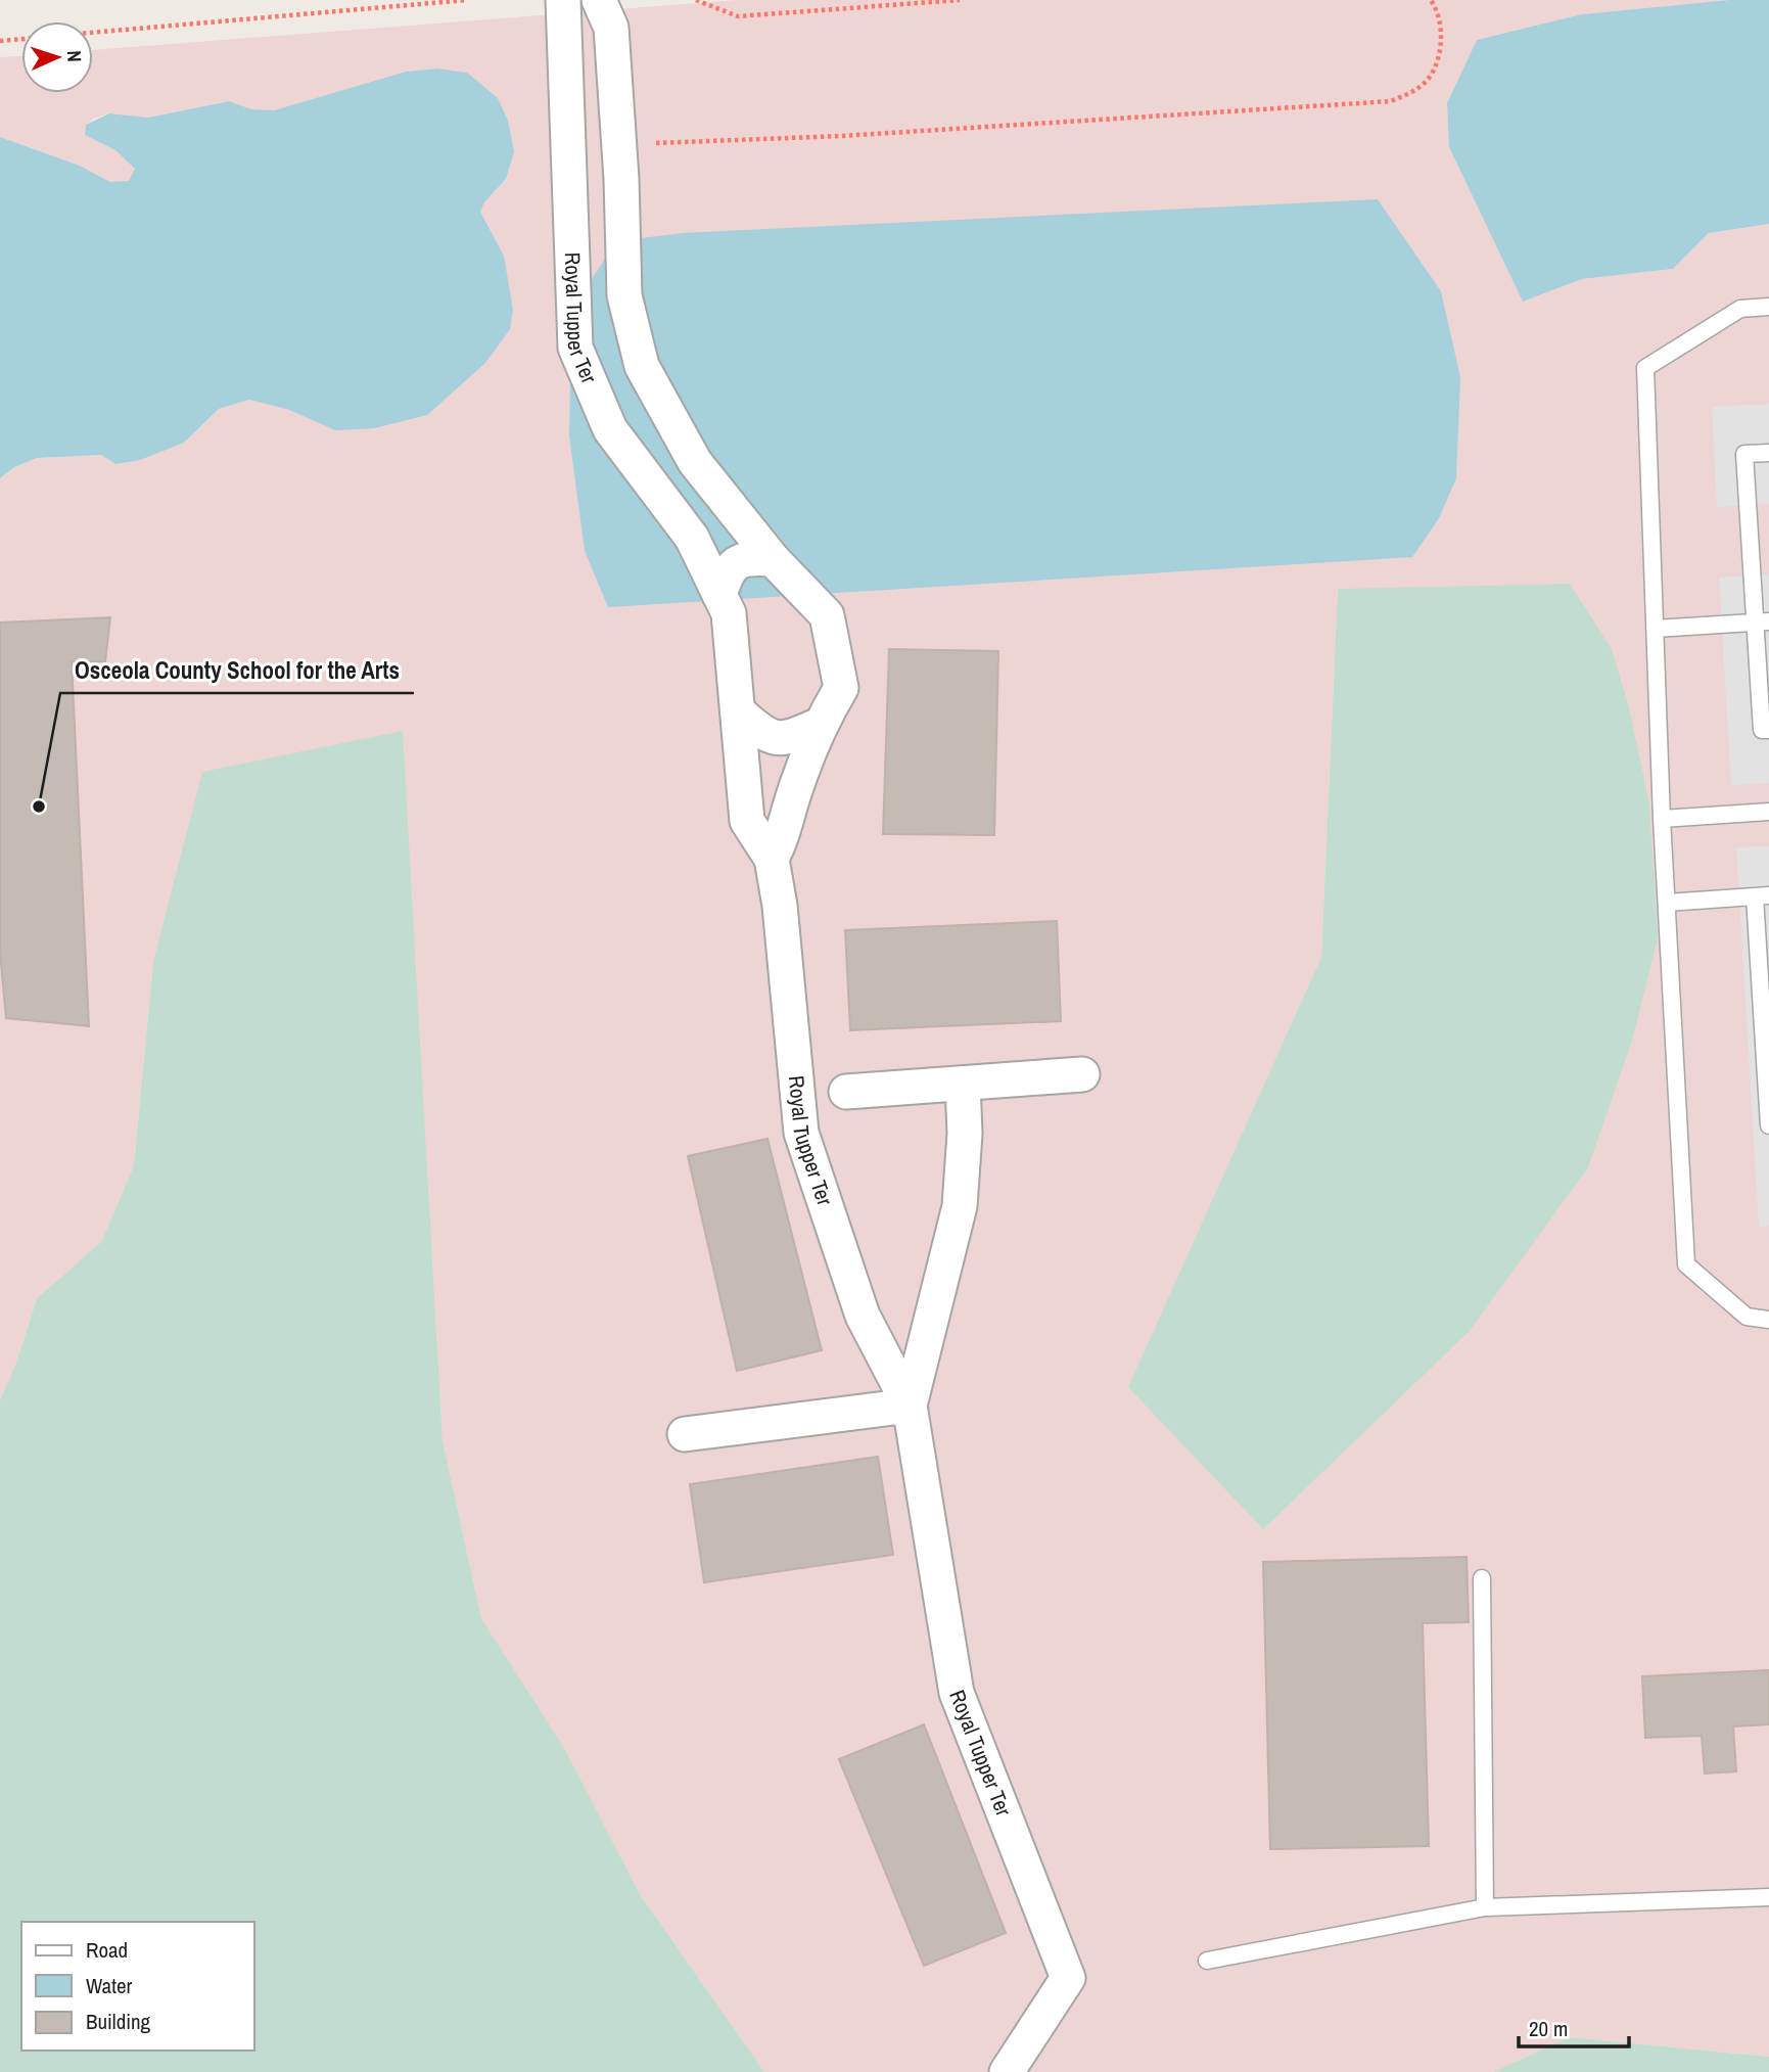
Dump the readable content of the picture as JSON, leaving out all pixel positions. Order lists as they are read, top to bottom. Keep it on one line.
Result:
{"streets":{"street":["Royal Tupper Ter"]},"places":["Osceola County School for the Arts"],"legend":["Road","Water","Building"],"scale_bar":"20 m","north":"right"}
